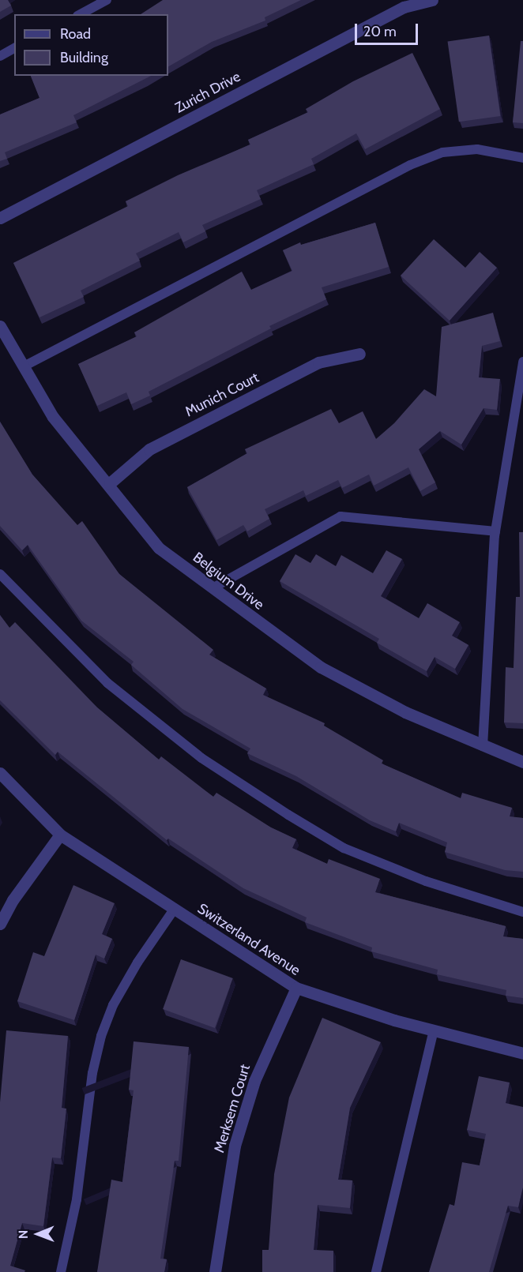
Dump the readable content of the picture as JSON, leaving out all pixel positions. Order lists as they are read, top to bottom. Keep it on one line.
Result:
{"streets":{"street":["Zurich Drive","Munich Court","Belgium Drive","Switzerland Avenue","Merksem Court"]},"crossings":[["Munich Court","Belgium Drive"],["Switzerland Avenue","Merksem Court"]],"legend":["Road","Building"],"scale_bar":"20 m","north":"left"}
